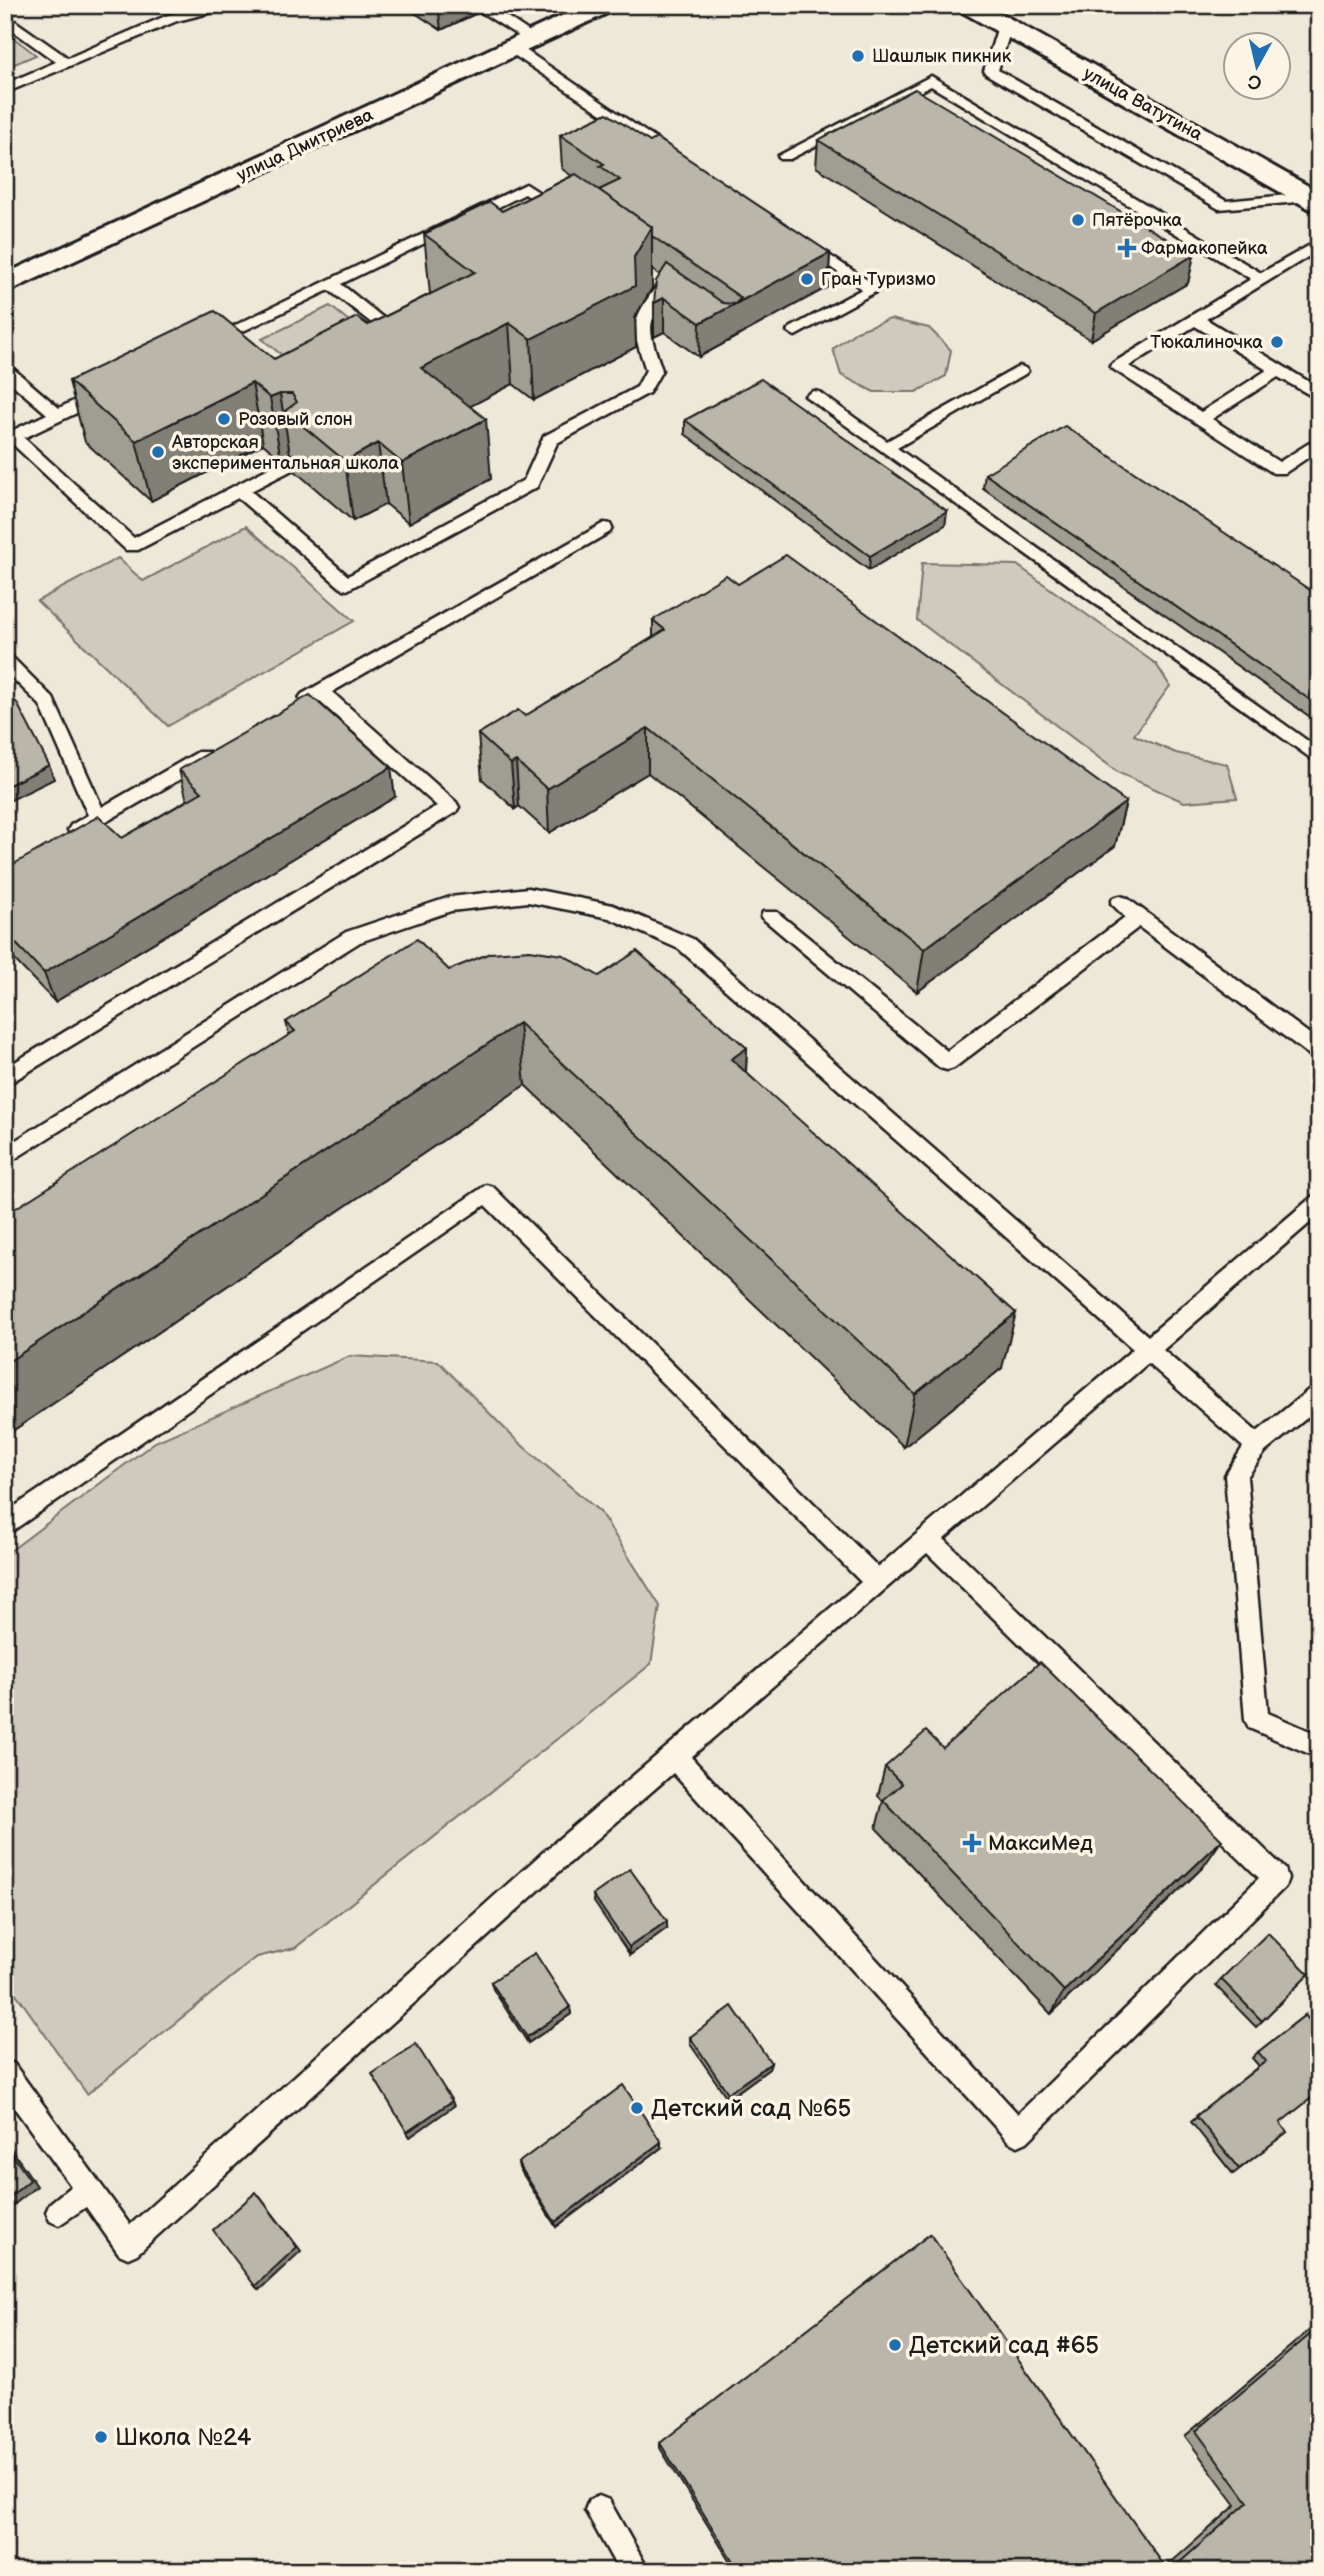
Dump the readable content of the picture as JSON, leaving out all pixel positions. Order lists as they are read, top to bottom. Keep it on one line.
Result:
{"streets":{"main road":["улица Ватутина","улица Дмитриева"]},"places":{"other":["Шашлык пикник","Пятёрочка","Гран Туризмо","Тюкалиночка","Розовый слон","Авторская экспериментальная школа","Детский сад №65","Детский сад #65","Школа №24"],"health":["Фармакопейка","МаксиМед"]},"north":"bottom"}
